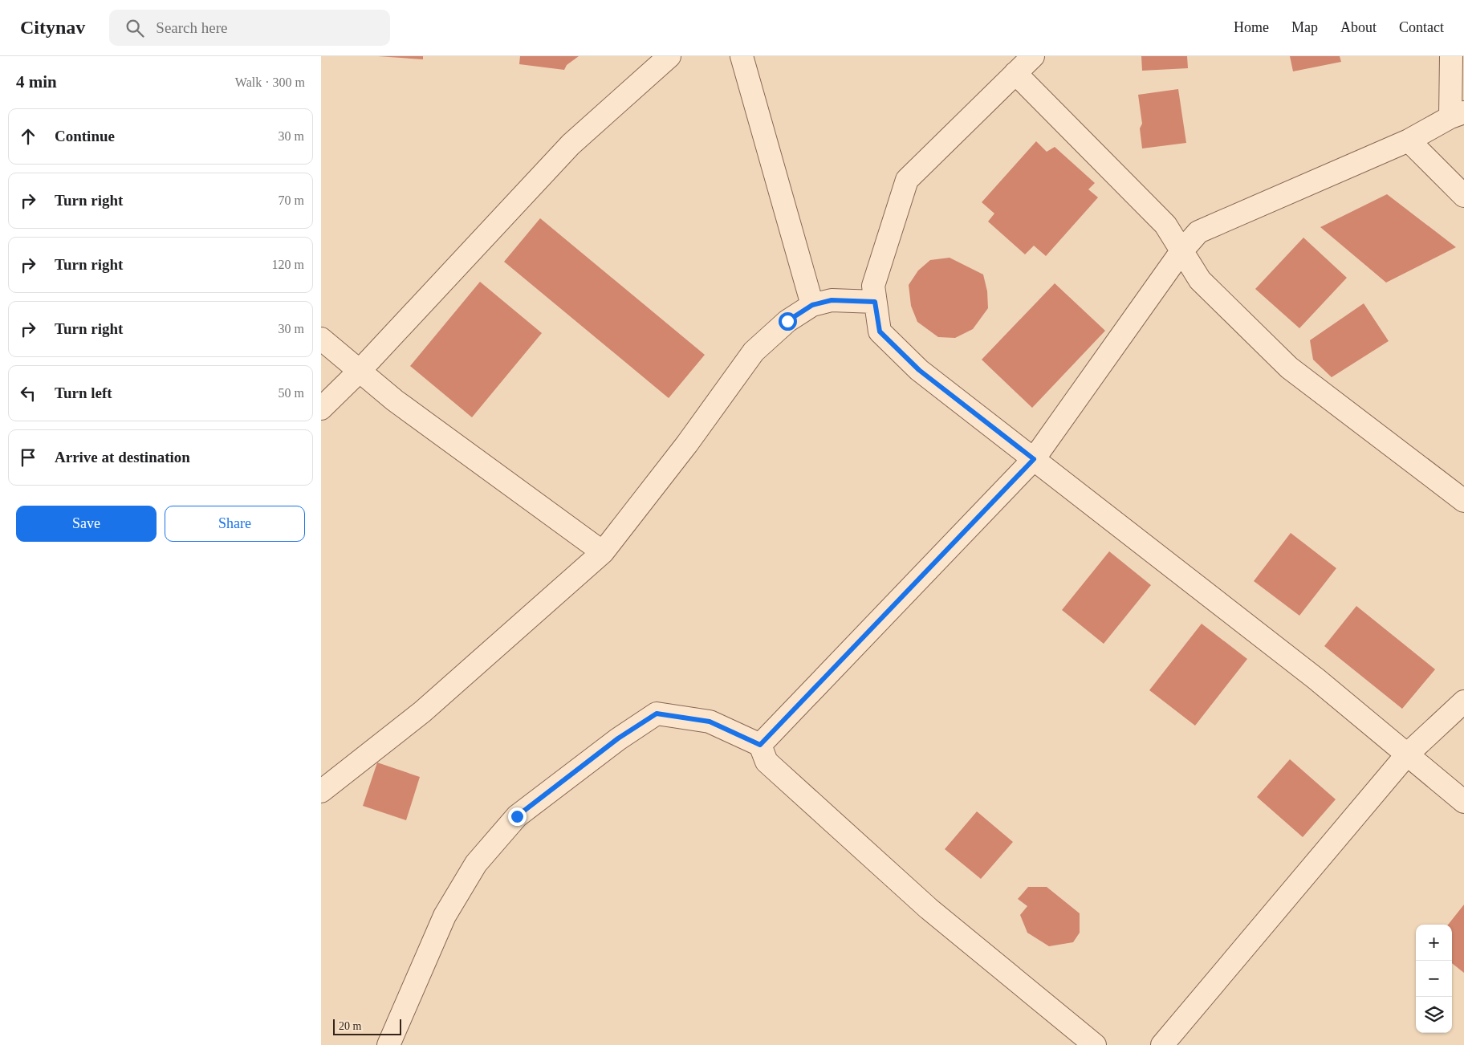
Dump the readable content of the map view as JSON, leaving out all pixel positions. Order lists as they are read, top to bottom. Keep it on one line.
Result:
{"scale_bar":"20 m","page":{"header":"Citynav","search":"Search here","nav":["Home","Map","About","Contact"],"heading":["4 min","Walk · 300 m"],"list":[["Continue","30 m"],["Turn right","70 m"],["Turn right","120 m"],["Turn right","30 m"],["Turn left","50 m"],"Arrive at destination"],"buttons":["Save","Share"],"map_buttons":["+","−"],"scale":"20 m"}}
